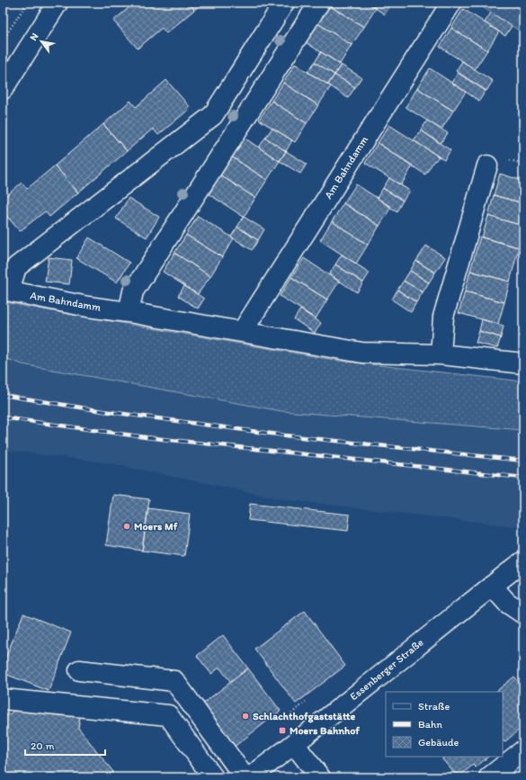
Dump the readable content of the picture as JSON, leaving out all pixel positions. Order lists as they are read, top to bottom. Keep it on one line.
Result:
{"streets":{"street":["Am Bahndamm","Essenberger Straße"]},"places":{"other":["Moers Mf","Schlachthofgaststätte"],"transit":["Moers Bahnhof"]},"legend":["Straße","Bahn","Gebäude"],"scale_bar":"20 m","north":"top left"}
